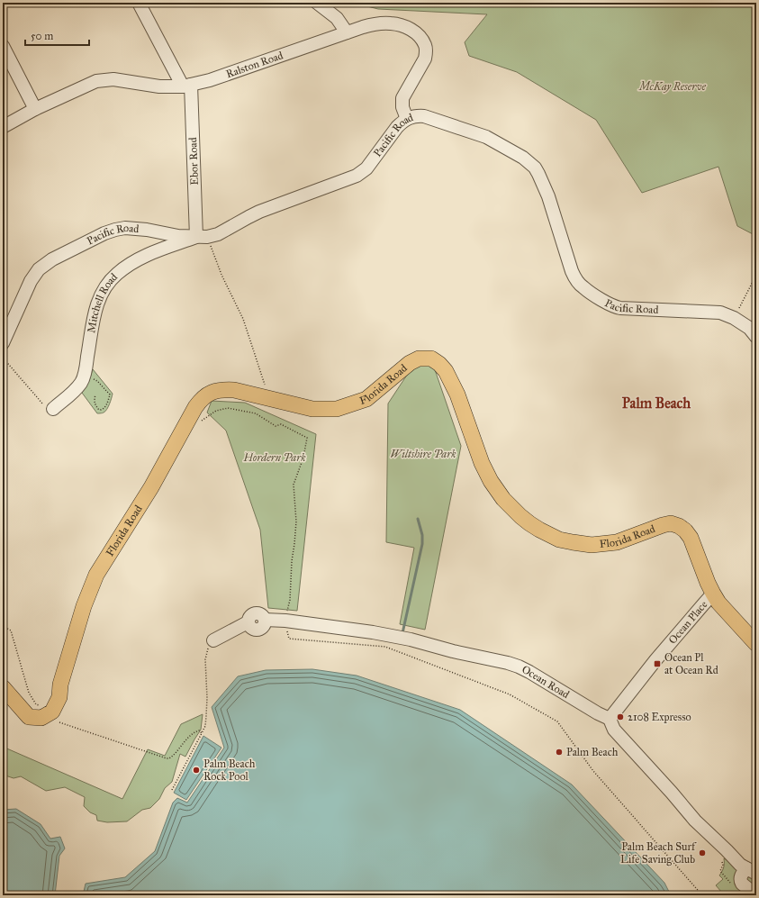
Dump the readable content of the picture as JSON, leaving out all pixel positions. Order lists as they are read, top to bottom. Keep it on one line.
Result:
{"streets":{"main road":["Florida Road"],"street":["Ralston Road","Pacific Road","Ebor Road","Mitchell Road","Ocean Place","Ocean Road"]},"crossings":[["Ralston Road","Pacific Road"],["Ralston Road","Ebor Road"],["Pacific Road","Ebor Road"],["Pacific Road","Mitchell Road"],["Ebor Road","Mitchell Road"],["Florida Road","Ocean Place"],["Ocean Place","Ocean Road"]],"districts":["Palm Beach"],"parks":["McKay Reserve","Wiltshire Park","Hordern Park"],"places":{"transit":["Ocean Pl at Ocean Rd"],"other":["2108 Expresso","Palm Beach","Palm Beach Rock Pool","Palm Beach Surf Life Saving Club"]},"scale_bar":"50 m"}
